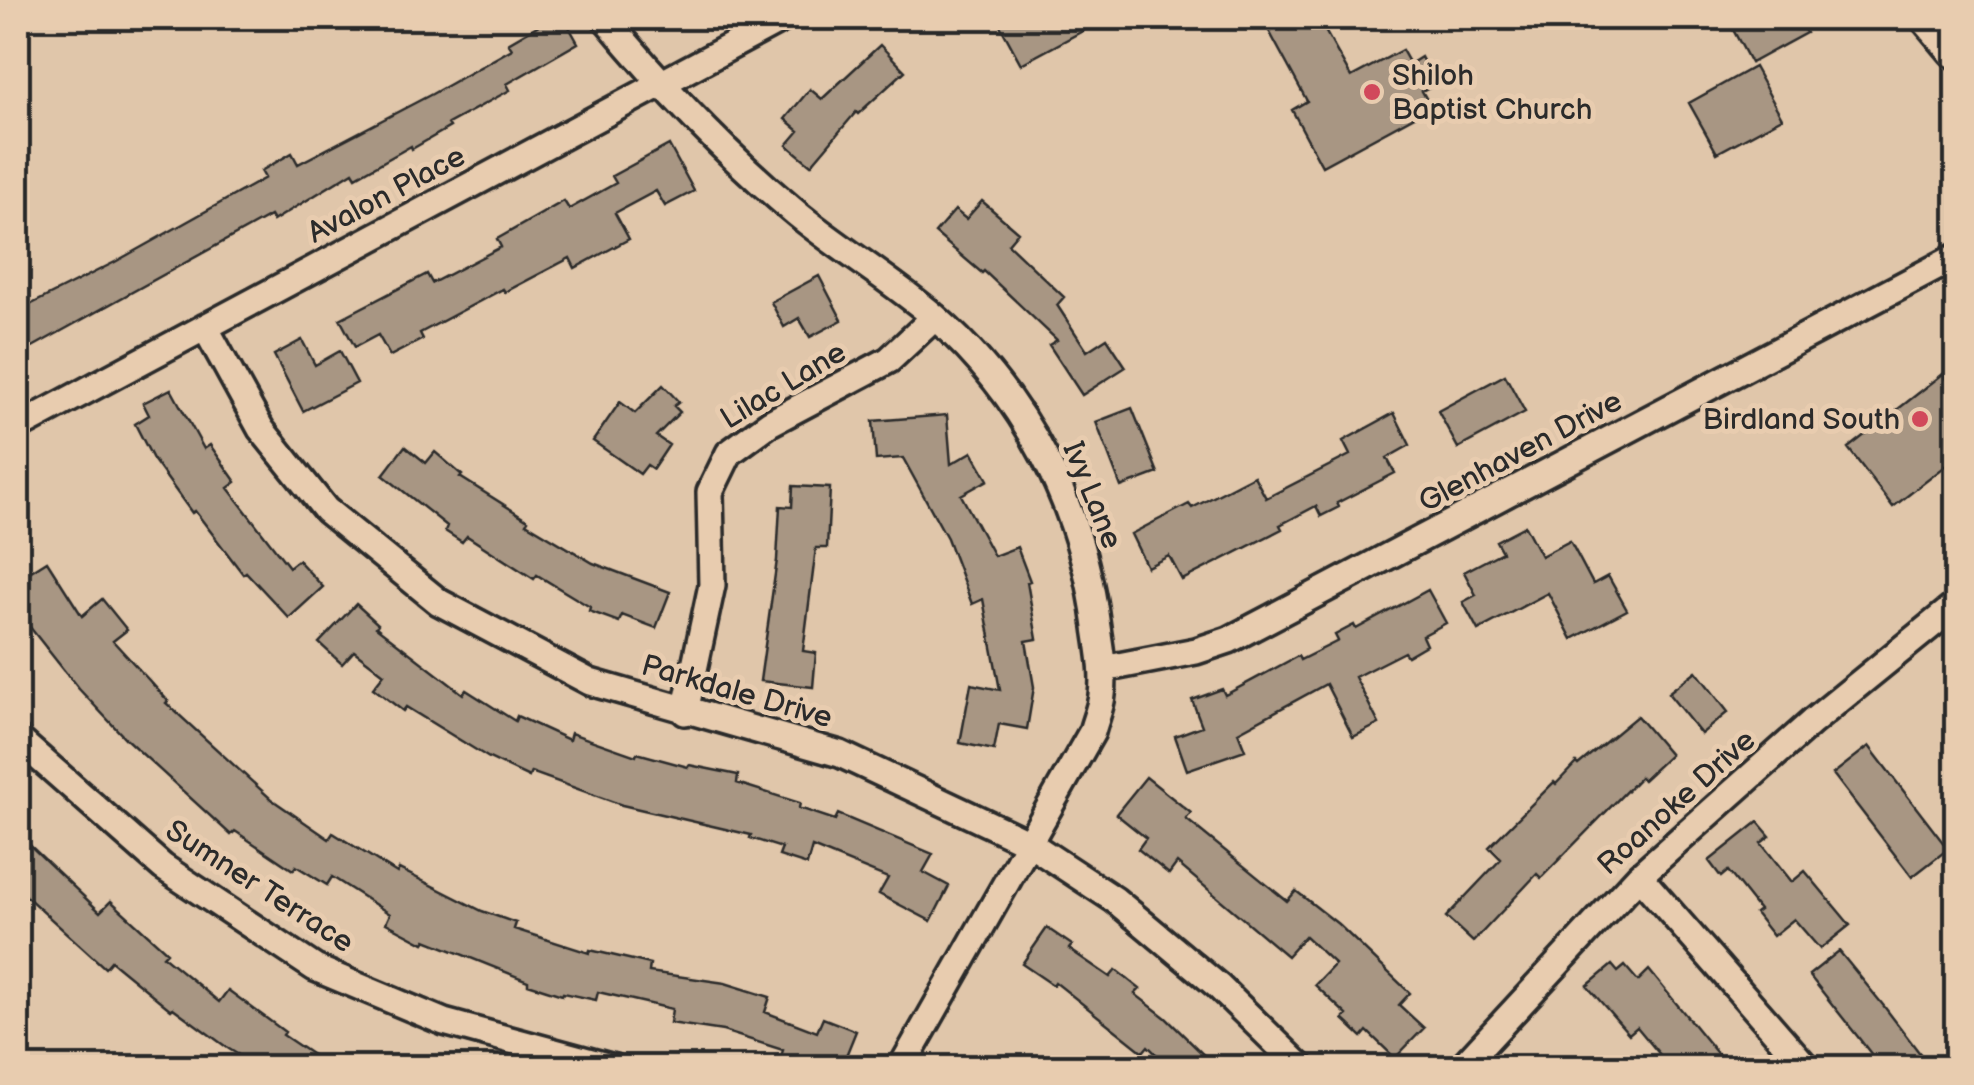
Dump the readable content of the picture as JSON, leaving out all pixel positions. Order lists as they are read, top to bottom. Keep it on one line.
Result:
{"streets":{"street":["Avalon Place","Lilac Lane","Glenhaven Drive","Ivy Lane","Parkdale Drive","Roanoke Drive","Sumner Terrace"]},"crossings":[["Avalon Place","Ivy Lane"],["Avalon Place","Parkdale Drive"],["Lilac Lane","Ivy Lane"],["Lilac Lane","Parkdale Drive"],["Glenhaven Drive","Ivy Lane"],["Ivy Lane","Parkdale Drive"]],"places":["Shiloh Baptist Church","Birdland South"]}
